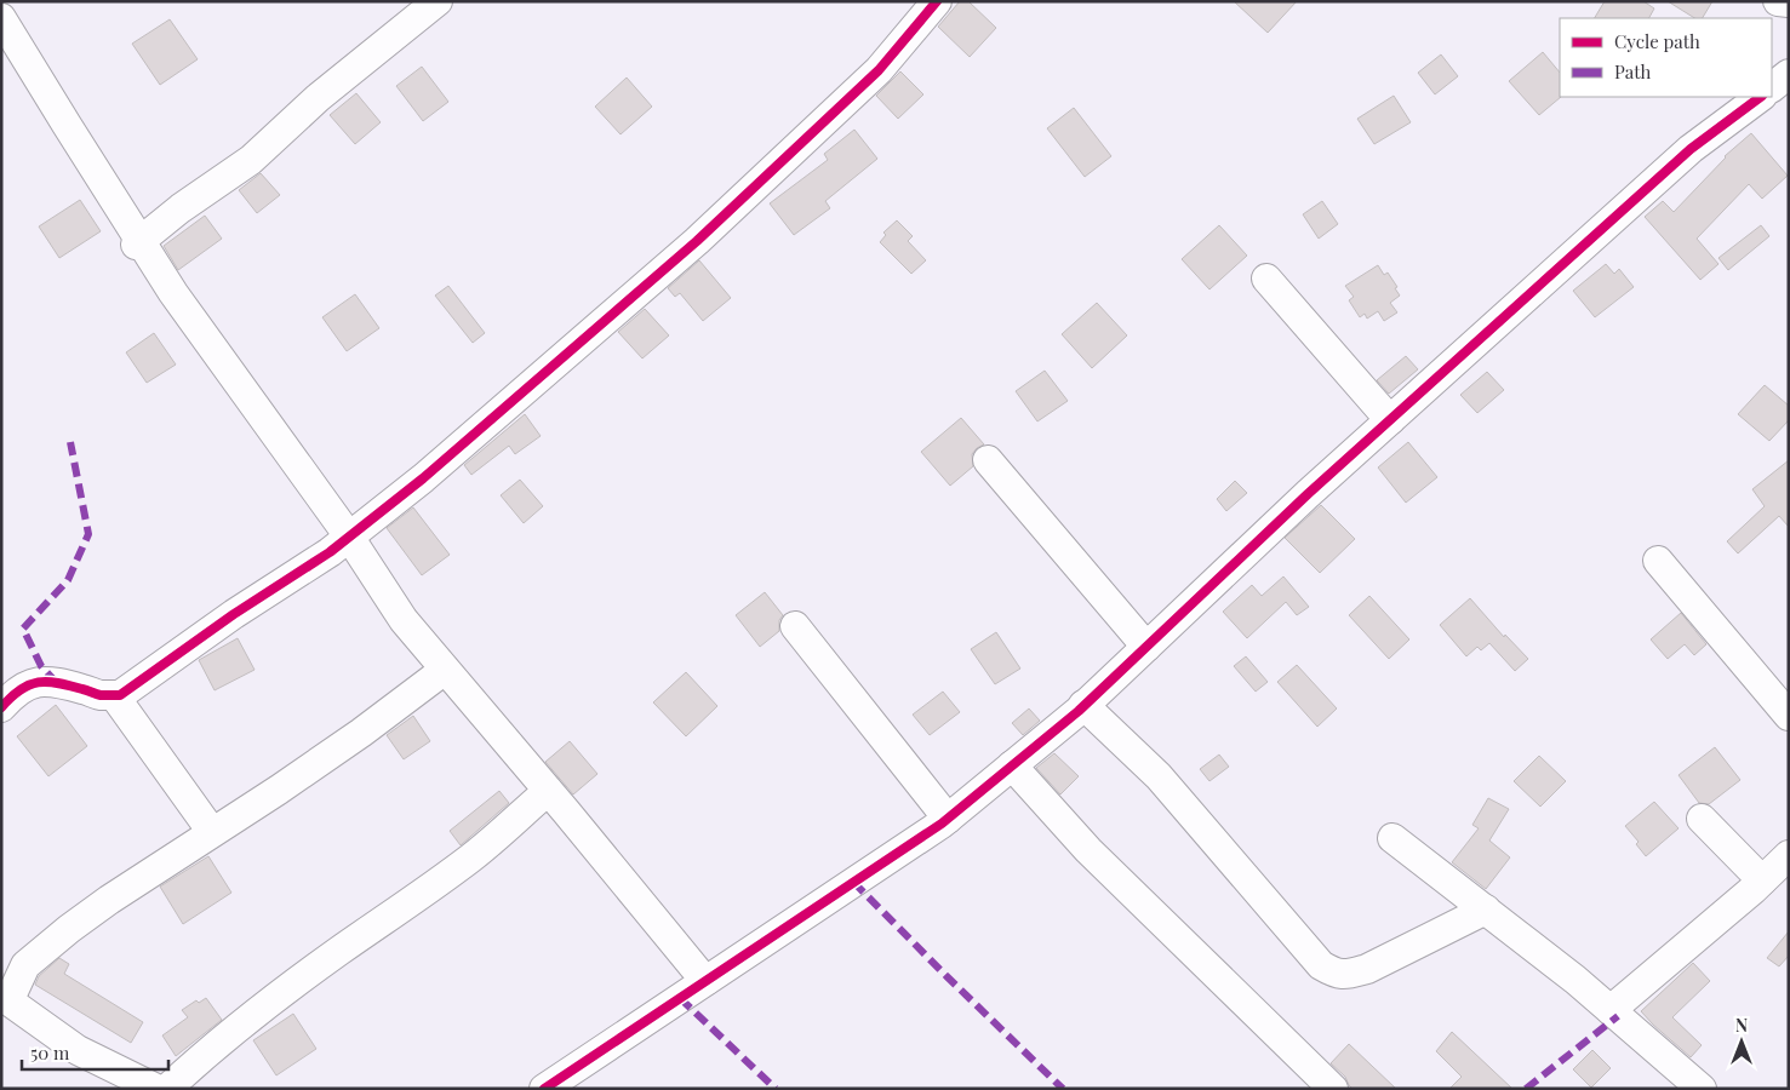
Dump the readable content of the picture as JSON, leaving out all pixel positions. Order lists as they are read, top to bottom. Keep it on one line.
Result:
{"legend":["Cycle path","Path"],"scale_bar":"50 m","north":"top"}
